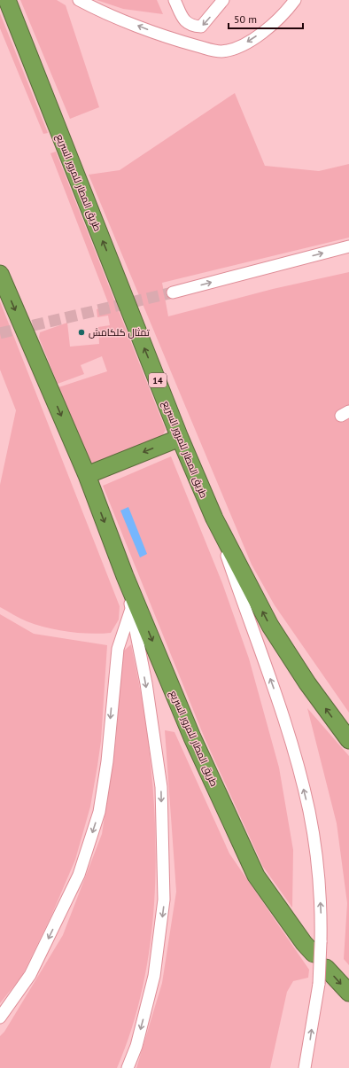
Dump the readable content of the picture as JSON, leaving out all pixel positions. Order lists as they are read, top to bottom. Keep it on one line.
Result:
{"streets":{"highway":["طريق المطار للمرور السريع","14"]},"places":["تمثال كلكامش"],"scale_bar":"50 m"}
